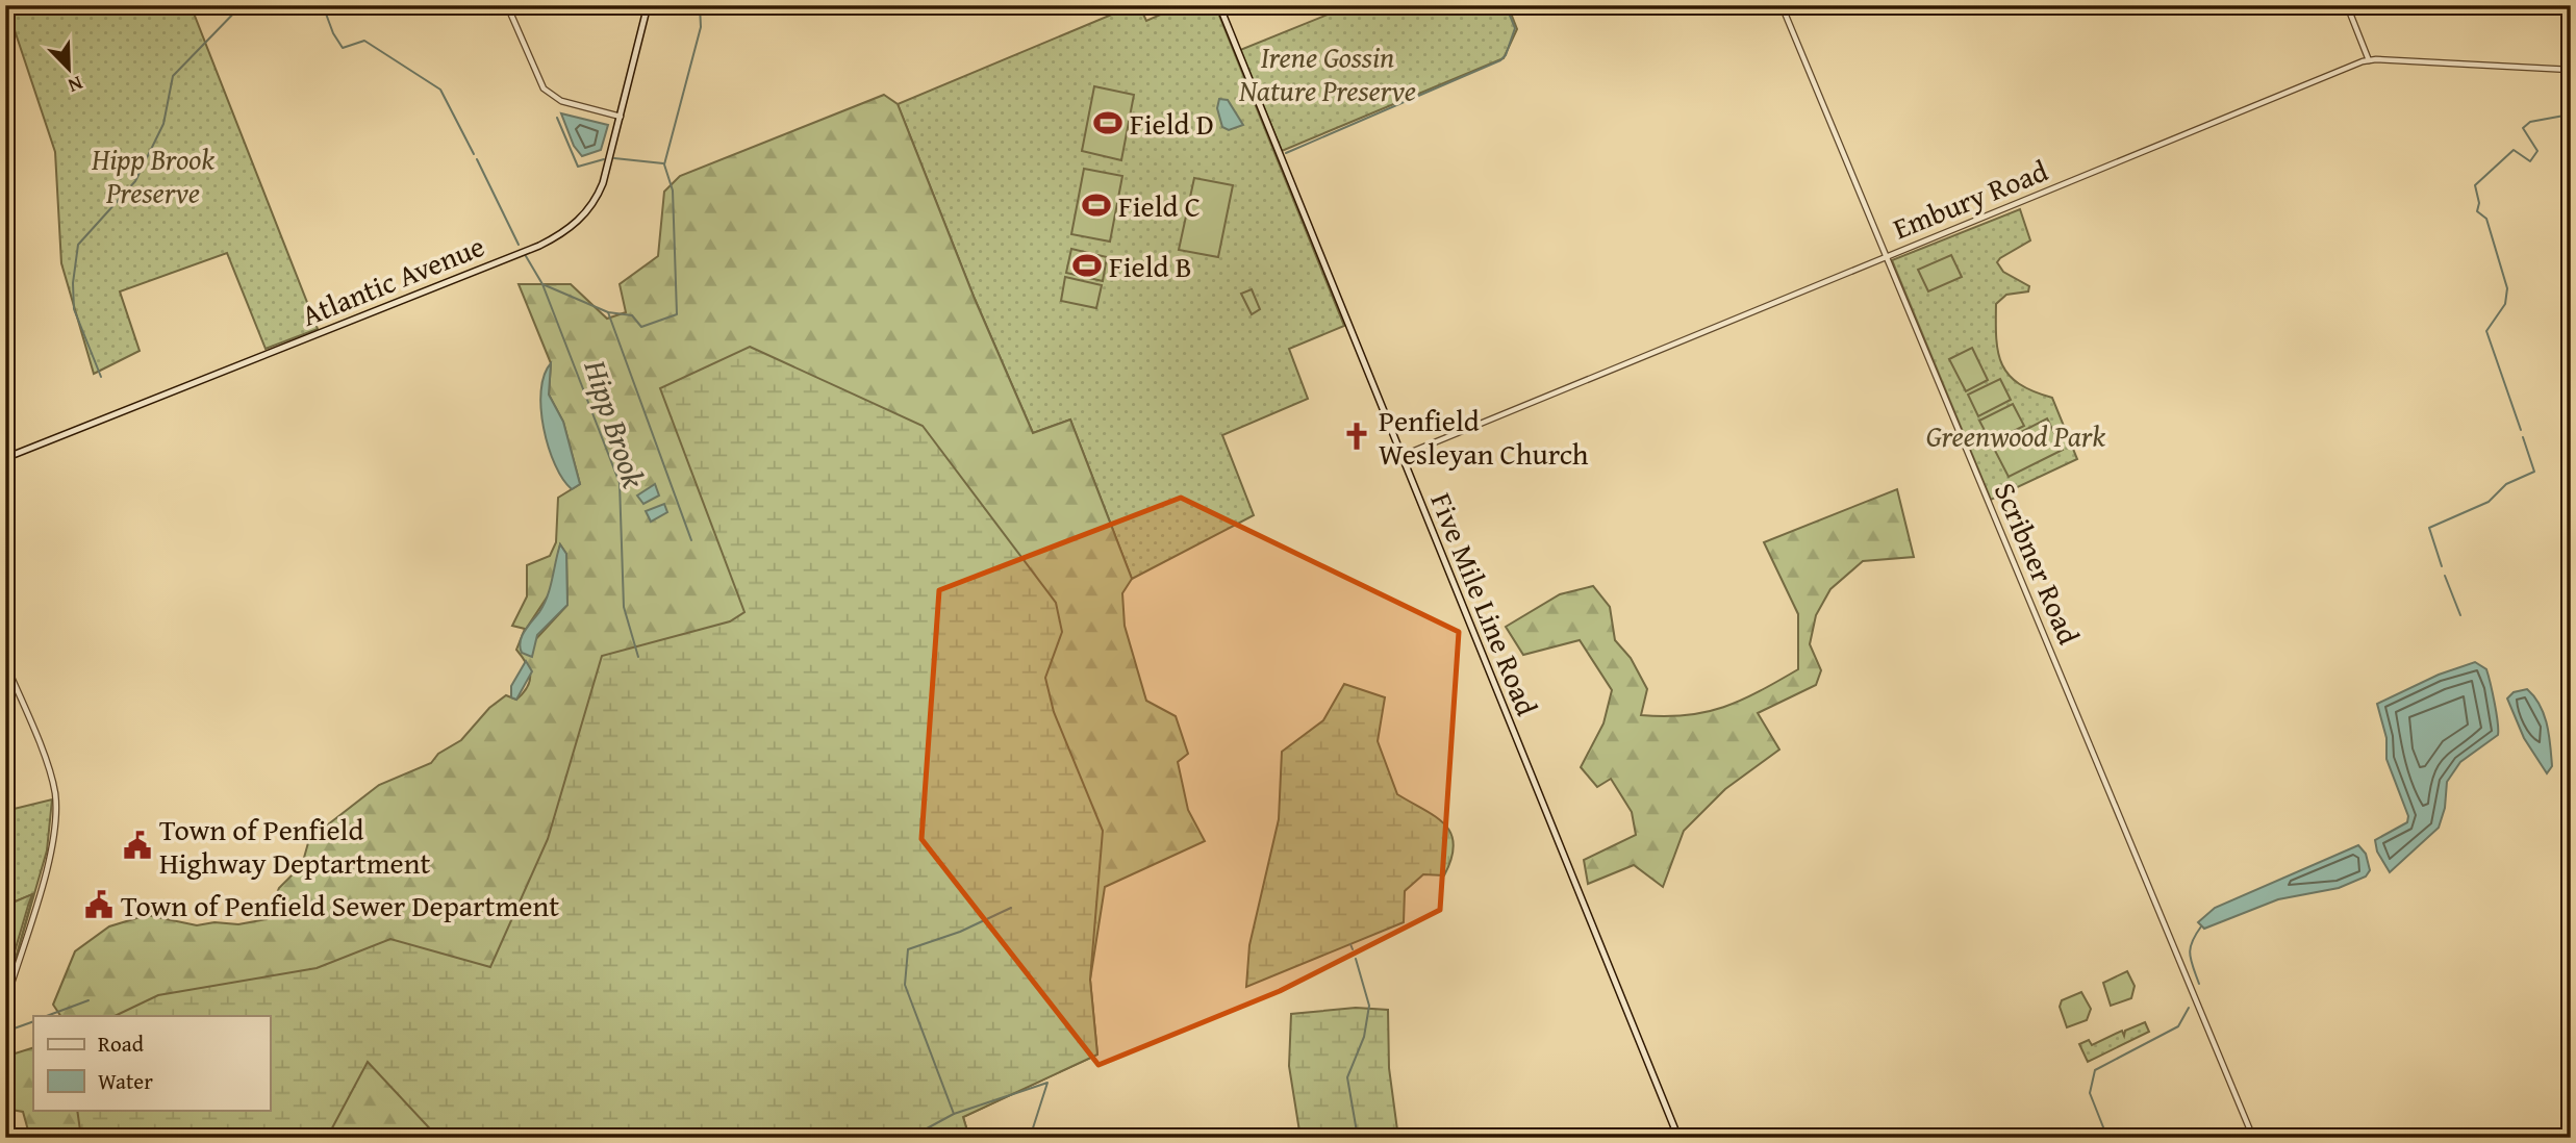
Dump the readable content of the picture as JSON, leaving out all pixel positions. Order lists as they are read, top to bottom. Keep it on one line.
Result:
{"streets":{"main road":["Atlantic Avenue","Five Mile Line Road"],"street":["Embury Road","Scribner Road"]},"crossings":[["Embury Road","Scribner Road"],["Embury Road","Five Mile Line Road"]],"water":["Hipp Brook"],"parks":["Irene Gossin Nature Preserve","Hipp Brook Preserve","Greenwood Park"],"places":{"sports":["Field D","Field C","Field B"],"church":["Penfield Wesleyan Church"],"public building":["Town of Penfield Highway Deptartment","Town of Penfield Sewer Department"]},"legend":["Road","Water"],"north":"bottom right"}
